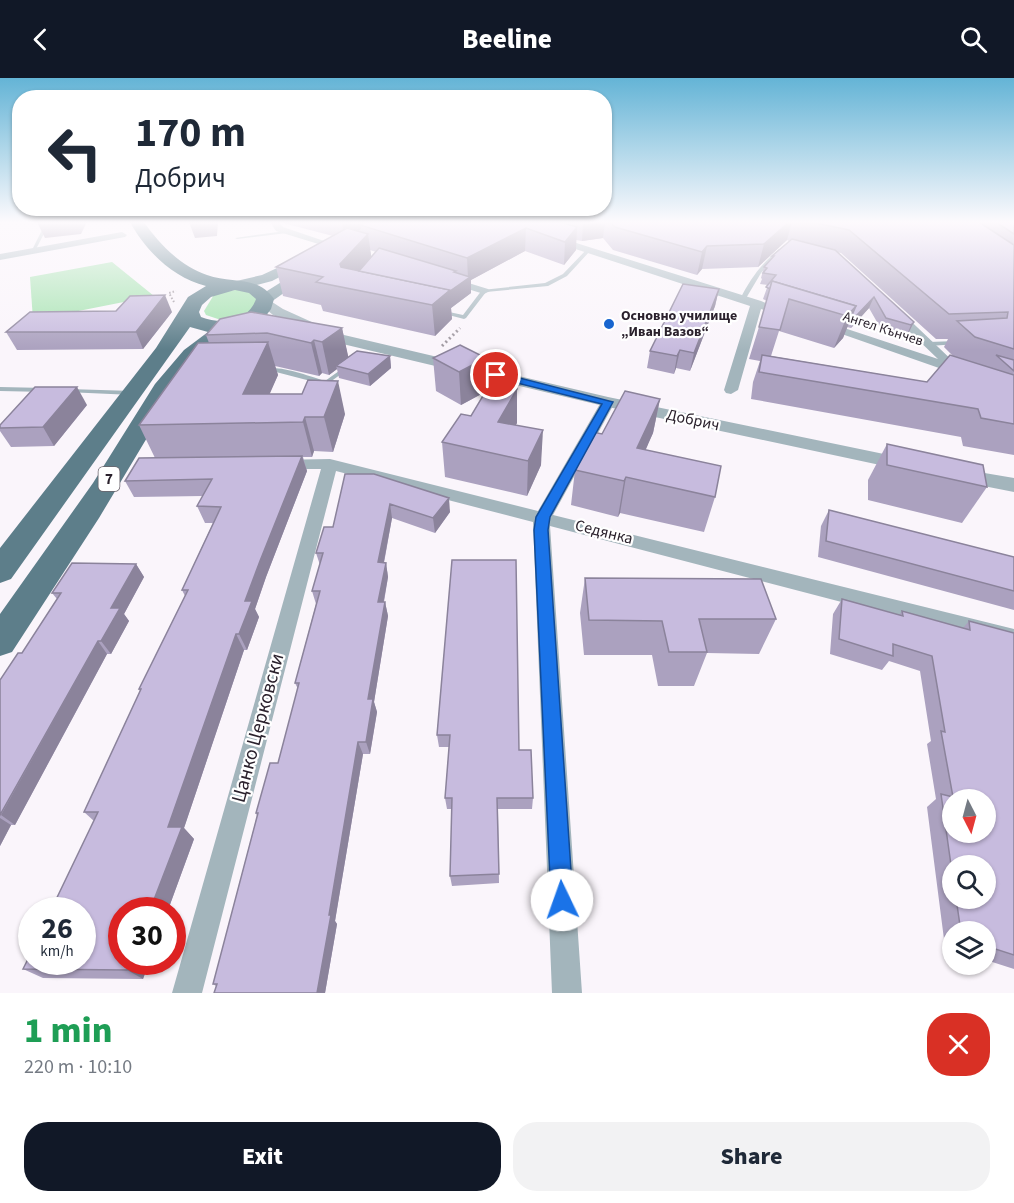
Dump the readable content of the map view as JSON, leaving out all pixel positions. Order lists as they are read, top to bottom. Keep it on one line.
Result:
{"streets":{"main road":["7"],"street":["Ангел Кънчев","Добрич","Седянка","Цанко Церковски"]},"crossings":[["Добрич","7"],["Седянка","Цанко Церковски"]],"places":["Основно училище „Иван Вазов“"],"north":"bottom","page":{"header":"Beeline","turn":["170 m","Добрич"],"speed":"26 km/h","limit":"30","heading":["1 min","220 m · 10:10"],"buttons":["Exit","Share"]}}
